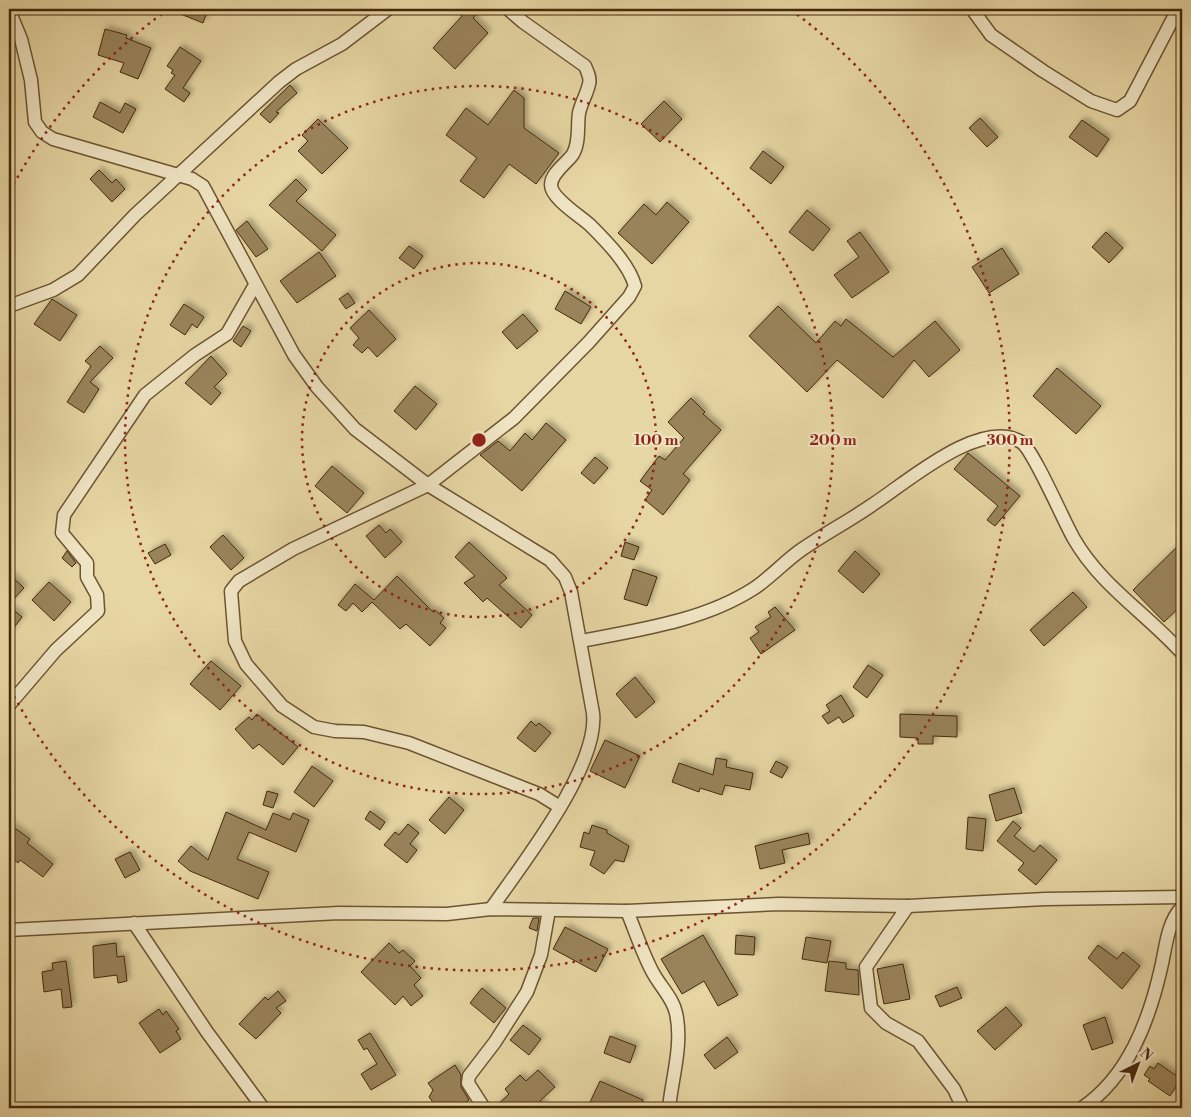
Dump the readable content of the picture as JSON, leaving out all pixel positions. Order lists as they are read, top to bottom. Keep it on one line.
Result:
{"north":"top right","rings":["100 m","200 m","300 m"]}
